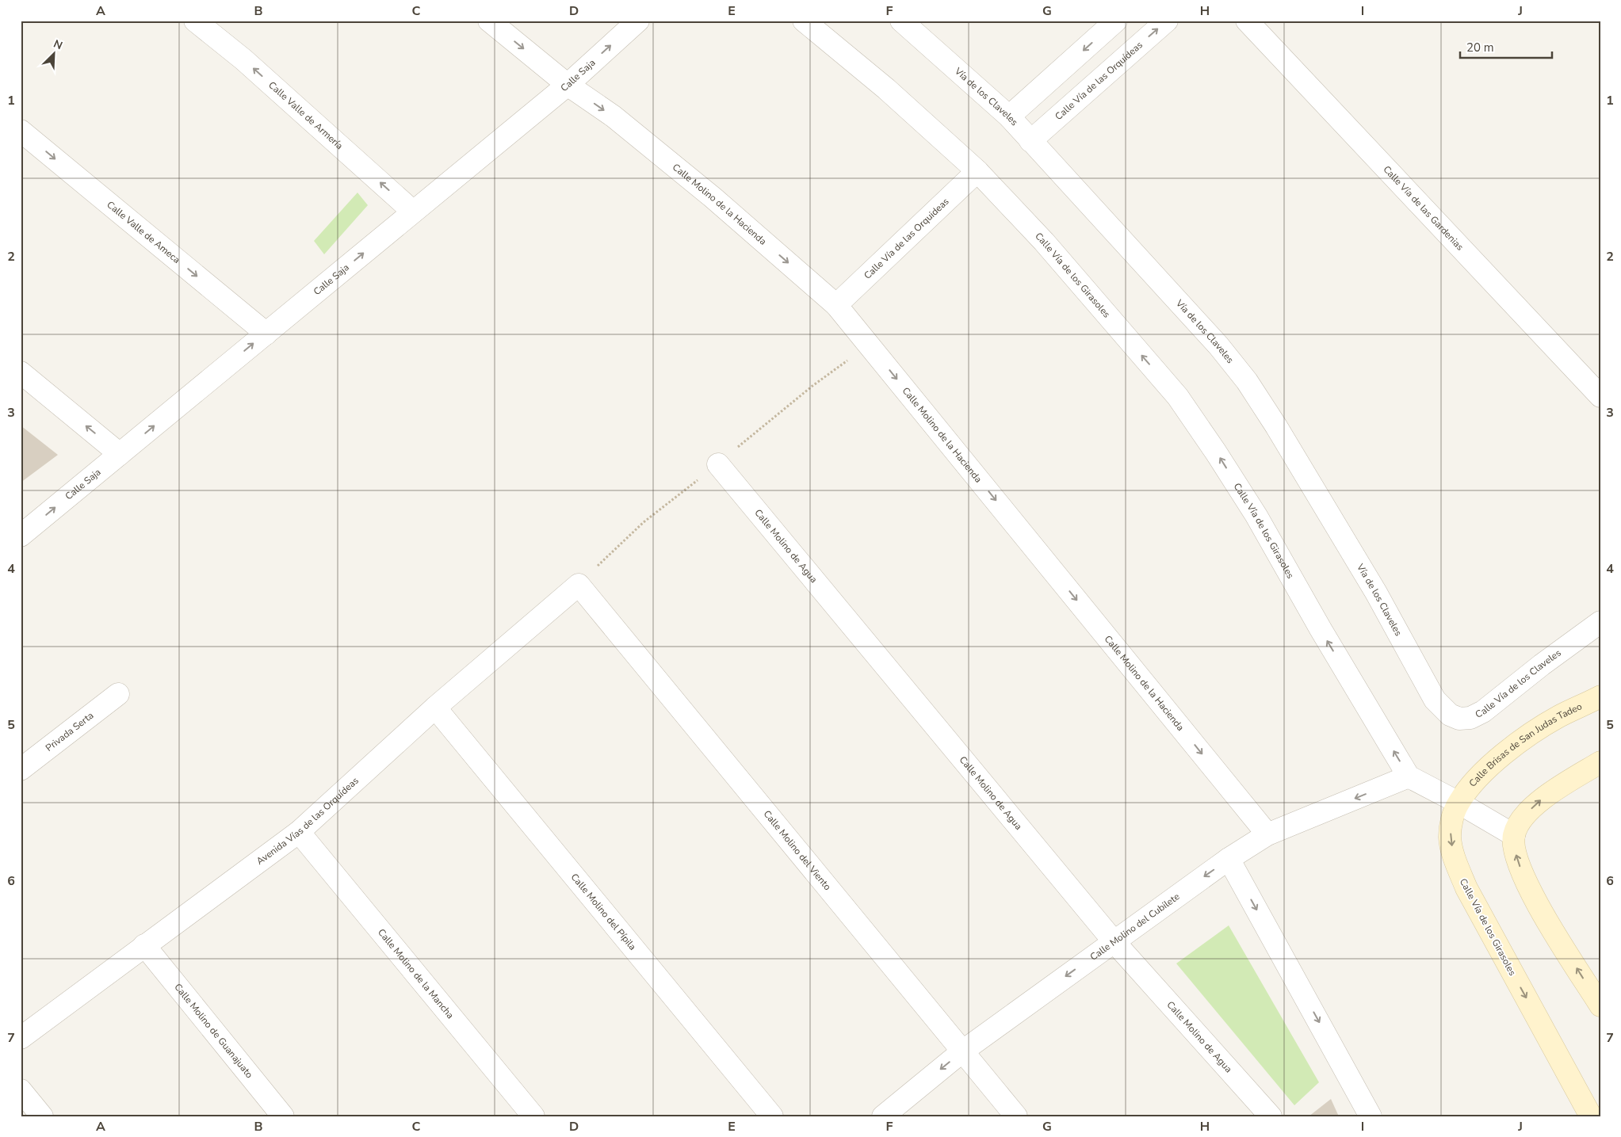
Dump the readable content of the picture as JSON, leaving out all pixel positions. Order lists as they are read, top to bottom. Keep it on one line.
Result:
{"streets":{"street":["Calle Saja","Calle Vía de las Orquídeas","Vía de los Claveles","Calle Valle de Armería","Calle Molino de la Hacienda","Calle Vía de las Gardenias","Calle Valle de Ameca","Calle Vía de las Orquideas","Calle Vía de los Girasoles","Calle Molino de Agua","Calle Vía de los Claveles","Privada Serta","Calle Brisas de San Judas Tadeo","Avenida Vías de las Orquídeas","Calle Molino del Viento","Calle Molino del Pípila","Calle Molino del Cubilete","Calle Molino de la Mancha","Calle Molino de Guanajuato"]},"crossings":[["Calle Saja","Calle Valle de Armería"],["Calle Saja","Calle Molino de la Hacienda"],["Calle Saja","Calle Valle de Ameca"],["Calle Vía de las Orquídeas","Vía de los Claveles"],["Vía de los Claveles","Calle Vía de los Claveles"],["Calle Molino de la Hacienda","Calle Vía de las Orquideas"],["Calle Molino de la Hacienda","Calle Molino del Cubilete"],["Calle Vía de las Orquideas","Calle Vía de los Girasoles"],["Calle Vía de los Girasoles","Calle Brisas de San Judas Tadeo"],["Calle Vía de los Girasoles","Calle Molino del Cubilete"],["Calle Molino de Agua","Calle Molino del Cubilete"],["Avenida Vías de las Orquídeas","Calle Molino del Viento"],["Avenida Vías de las Orquídeas","Calle Molino del Pípila"],["Avenida Vías de las Orquídeas","Calle Molino de la Mancha"],["Avenida Vías de las Orquídeas","Calle Molino de Guanajuato"],["Calle Molino del Viento","Calle Molino del Cubilete"]],"one_way":["Calle Saja","Calle Valle de Armería","Calle Molino de la Hacienda","Calle Molino del Cubilete"],"scale_bar":"20 m","north":"top right","grid":{"columns":["A","B","C","D","E","F","G","H","I","J"],"rows":["1","2","3","4","5","6","7"]}}
